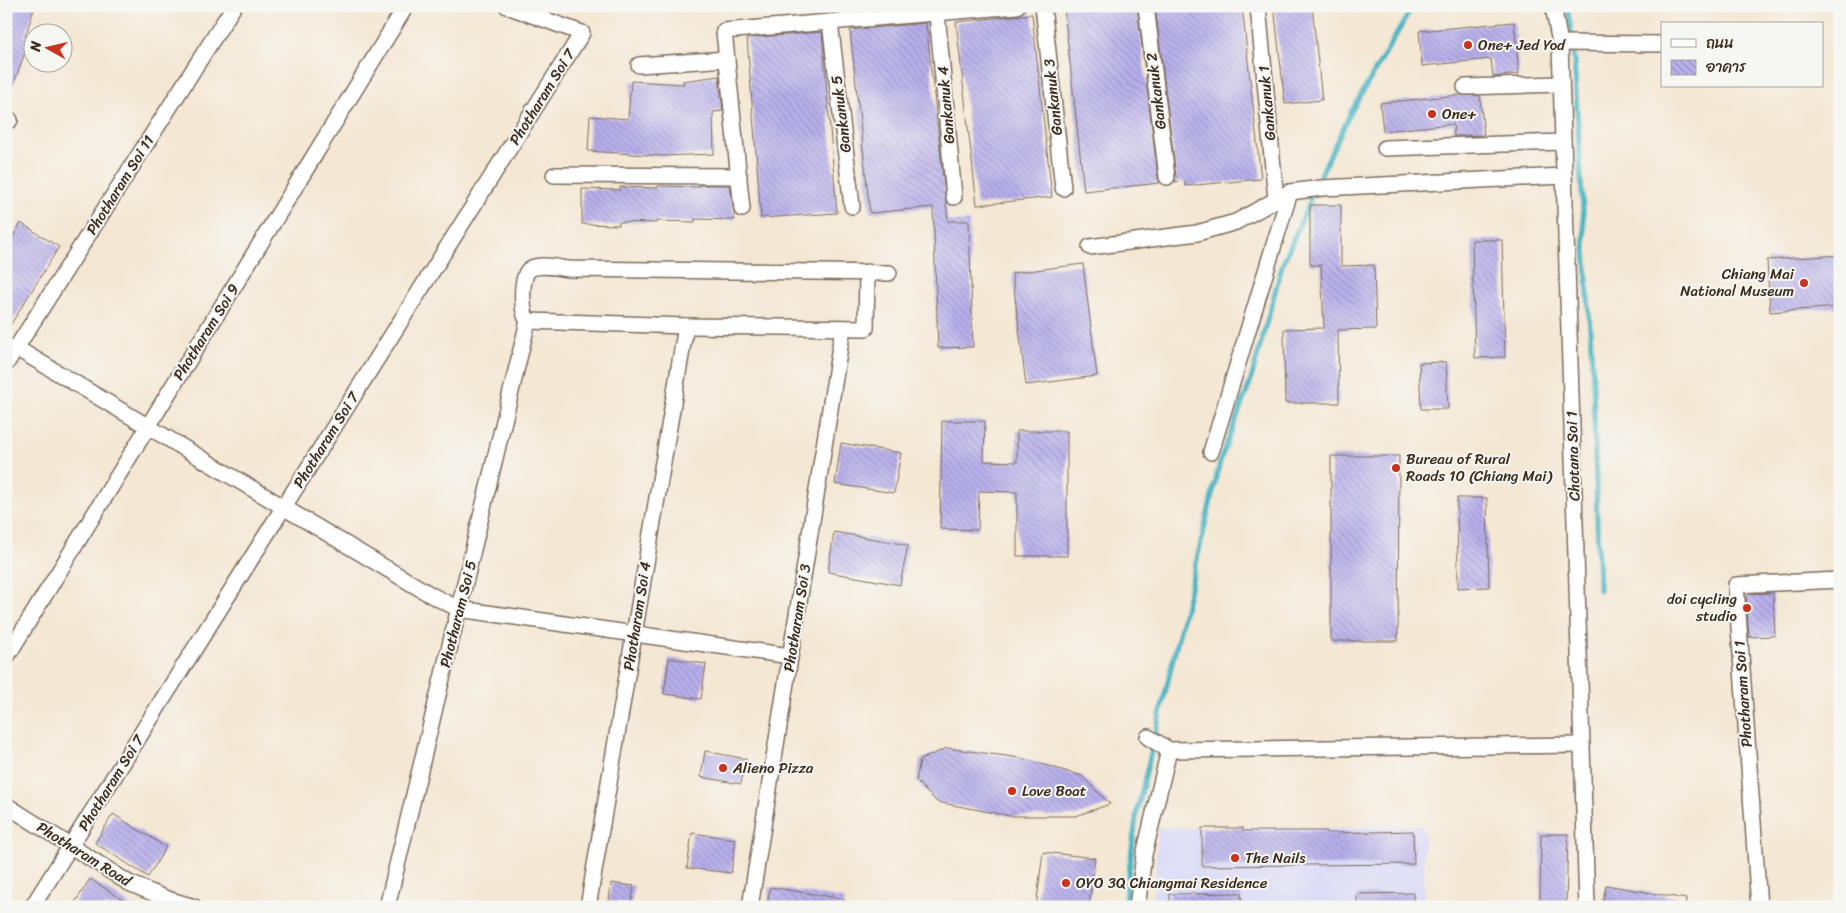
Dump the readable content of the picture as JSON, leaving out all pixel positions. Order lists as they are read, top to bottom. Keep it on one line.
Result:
{"streets":{"street":["Gankanuk 2","Photharam Soi 7","Gankanuk 3","Gankanuk 1","Gankanuk 4","Gankanuk 5","Photharam Soi 11","Photharam Soi 9","Chotana Soi 1","Photharam Soi 5","Photharam Soi 4","Photharam Soi 3","Photharam Soi 1","Photharam Road"]},"crossings":[["Photharam Soi 7","Photharam Road"]],"places":["One+ Jed Yod","One+","Chiang Mai National Museum","Bureau of Rural Roads 10 (Chiang Mai)","doi cycling studio","Alieno Pizza","Love Boat","The Nails","OYO 3Q Chiangmai Residence"],"legend":["ถนน","อาคาร"],"north":"left"}
